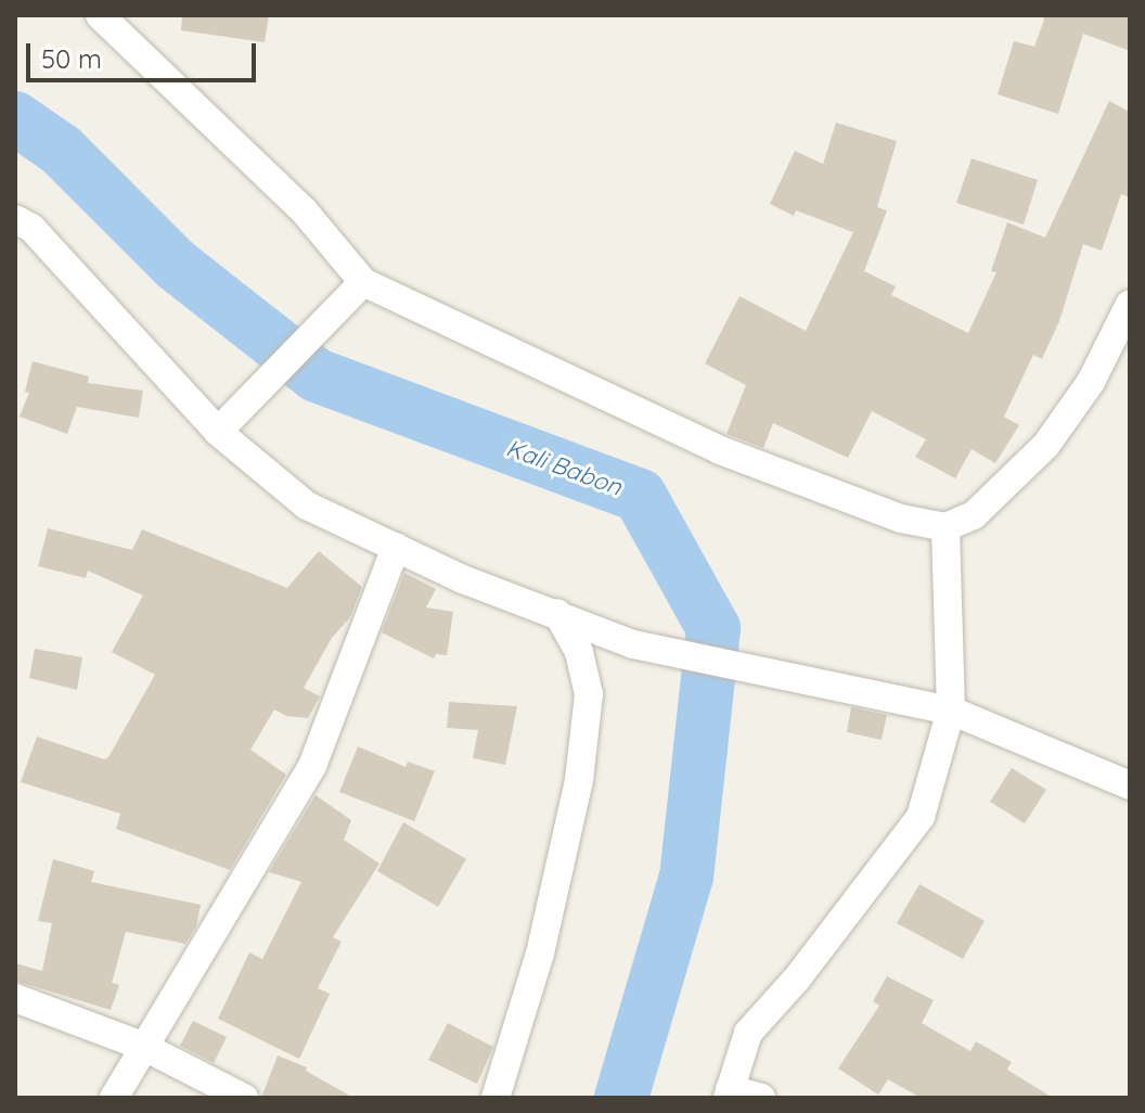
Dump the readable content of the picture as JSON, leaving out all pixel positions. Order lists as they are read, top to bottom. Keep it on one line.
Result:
{"water":["Kali Babon"],"scale_bar":"50 m"}
